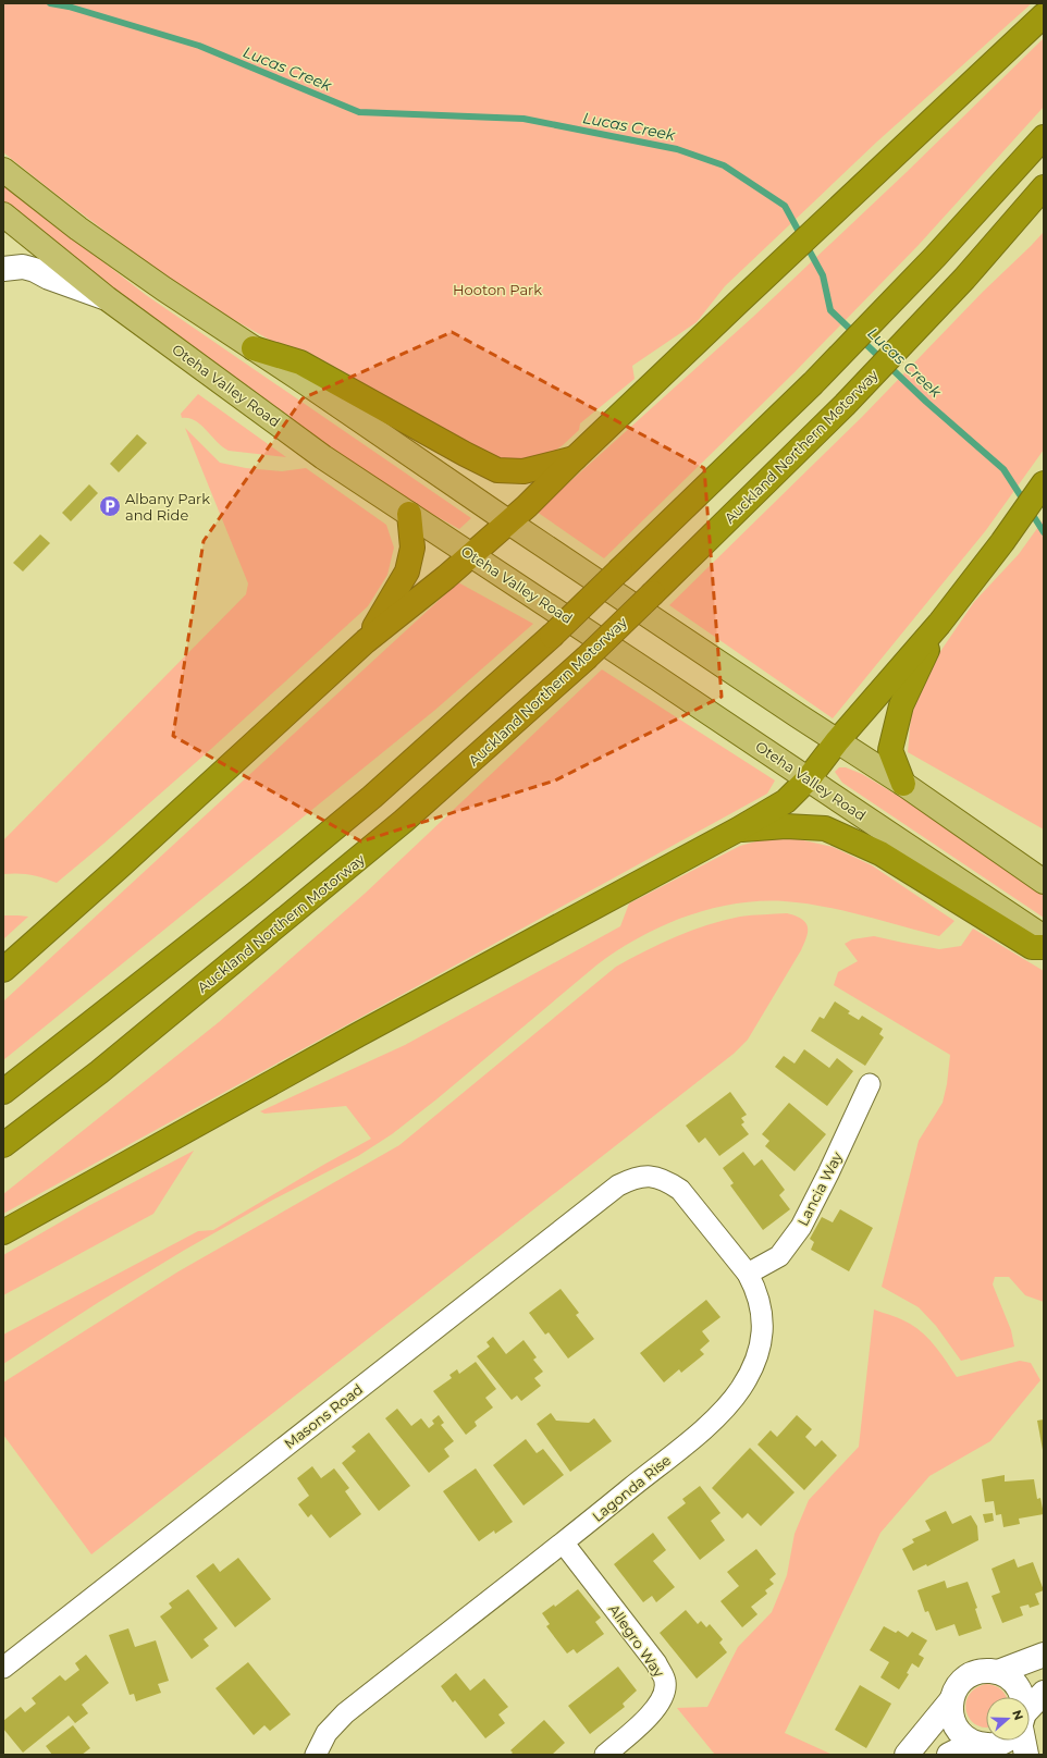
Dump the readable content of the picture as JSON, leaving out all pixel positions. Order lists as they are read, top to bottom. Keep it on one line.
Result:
{"streets":{"highway":["Auckland Northern Motorway"],"main road":["Oteha Valley Road"],"street":["Lancia Way","Masons Road","Lagonda Rise","Allegro Way"]},"crossings":[["Lancia Way","Lagonda Rise"],["Masons Road","Lagonda Rise"],["Lagonda Rise","Allegro Way"]],"water":["Lucas Creek"],"parks":["Hooton Park"],"places":{"parking":["Albany Park and Ride"]},"north":"right"}
